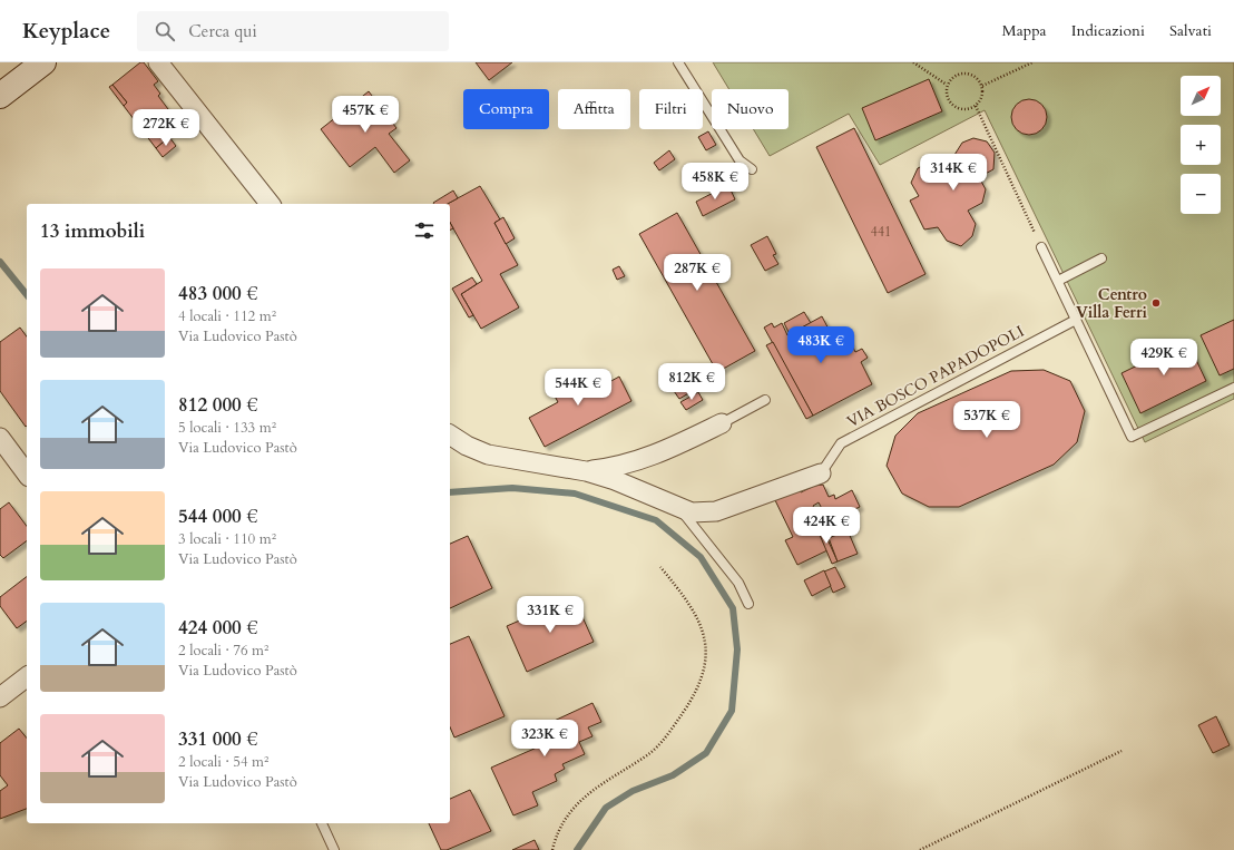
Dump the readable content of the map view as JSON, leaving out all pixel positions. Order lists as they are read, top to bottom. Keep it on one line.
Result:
{"streets":{"lane":["VIA BOSCO PAPADOPOLI"]},"places":["Centro Villa Ferri"],"house_numbers":["441"],"north":"top right","page":{"header":"Keyplace","search":"Cerca qui","nav":["Mappa","Indicazioni","Salvati"],"map_buttons":["+","−"],"chip":["Compra","Affitta","Filtri","Nuovo"],"price":["457K €","272K €","314K €","458K €","287K €","483K €","429K €","812K €","544K €","537K €","424K €","331K €","323K €"],"heading":"13 immobili","list":[{"name":"483 000 €","note":"4 locali · 112 m² · Via Ludovico Pastò"},{"name":"812 000 €","note":"5 locali · 133 m² · Via Ludovico Pastò"},{"name":"544 000 €","note":"3 locali · 110 m² · Via Ludovico Pastò"},{"name":"424 000 €","note":"2 locali · 76 m² · Via Ludovico Pastò"},{"name":"331 000 €","note":"2 locali · 54 m² · Via Ludovico Pastò"}]}}
